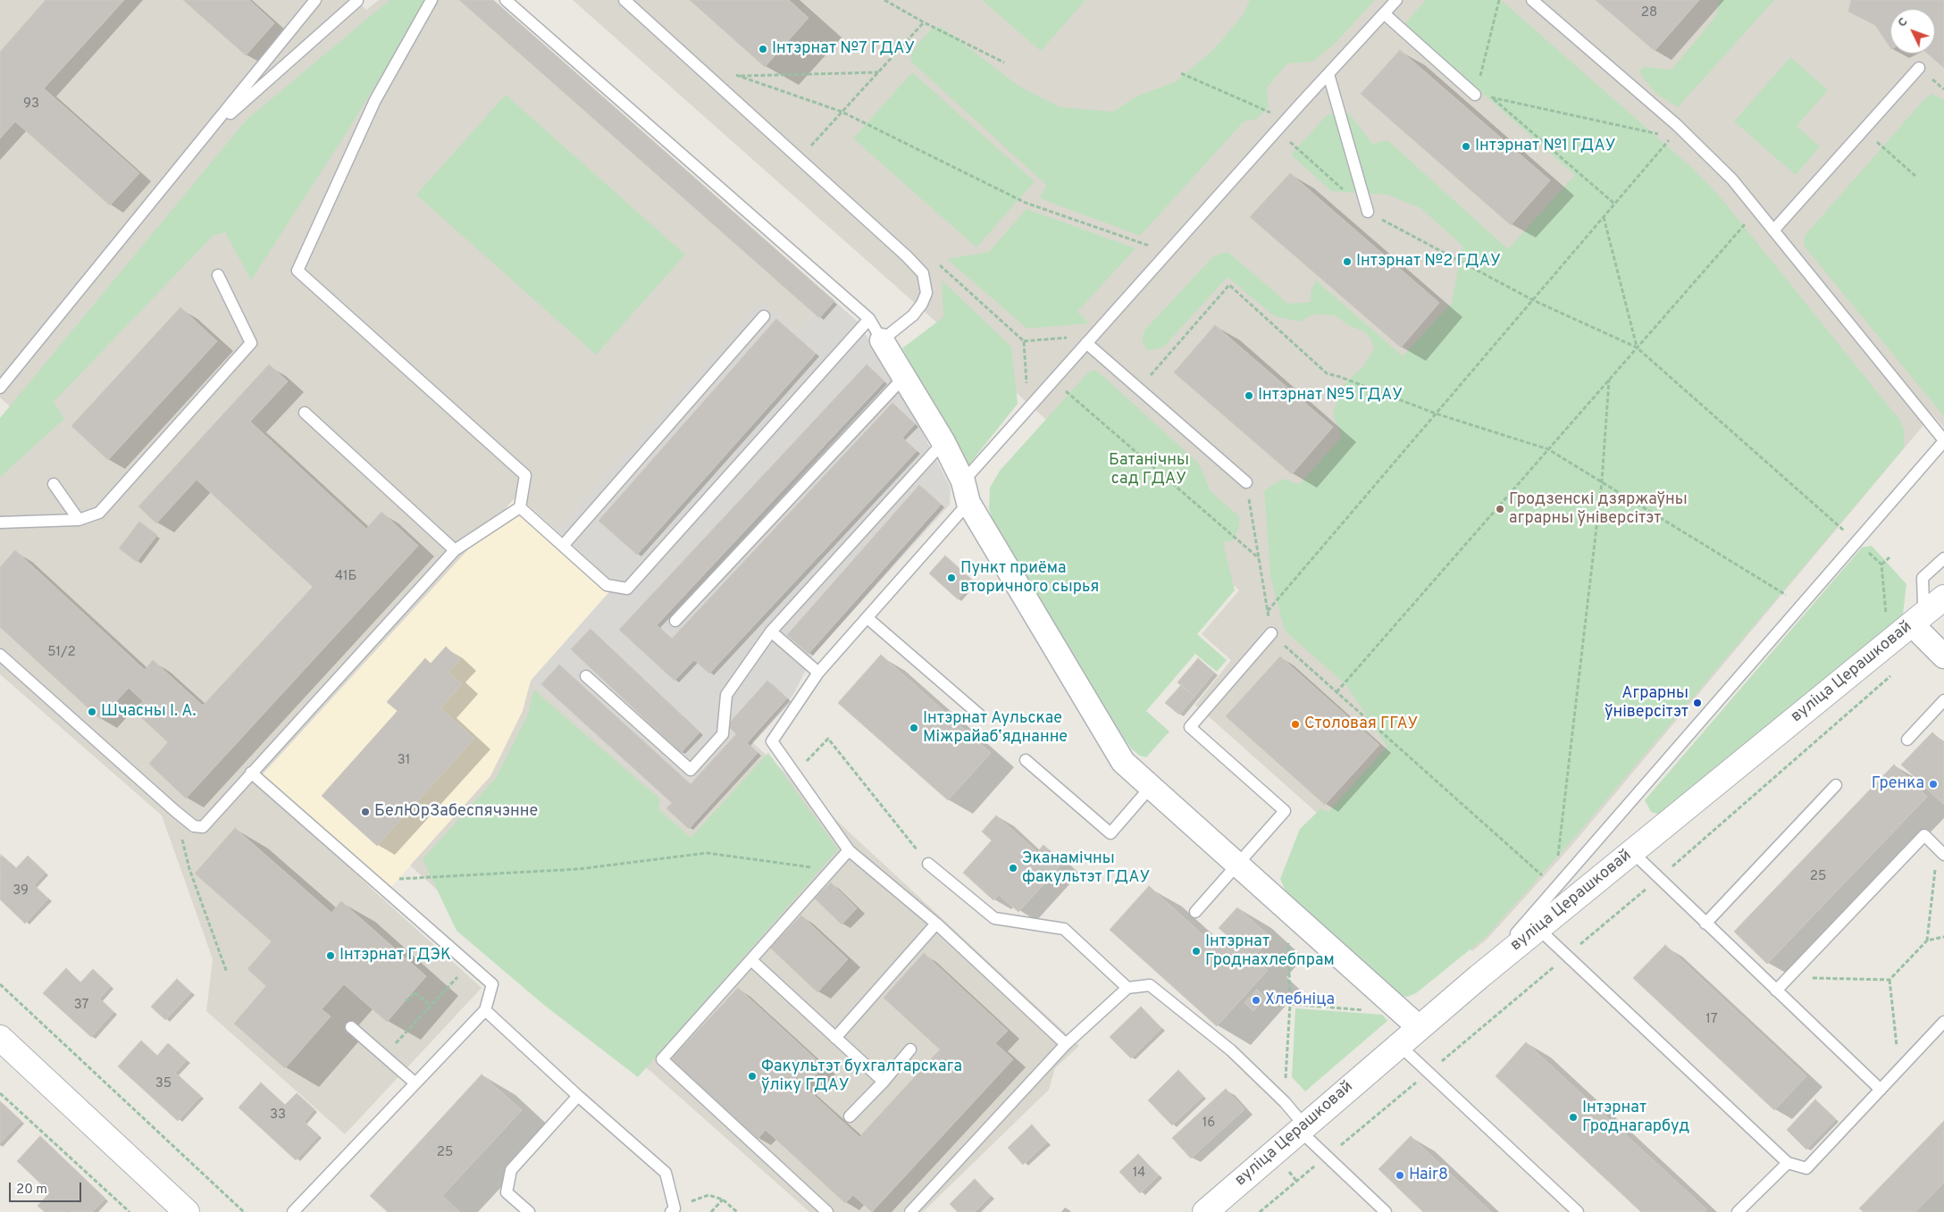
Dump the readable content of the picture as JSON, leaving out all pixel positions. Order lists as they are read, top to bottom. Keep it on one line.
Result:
{"streets":{"street":["вуліца Церашковай"]},"parks":["Батанічны сад ГДАУ"],"places":["Інтэрнат №7 ГДАУ","Інтэрнат №1 ГДАУ","Інтэрнат №2 ГДАУ","Інтэрнат №5 ГДАУ","Гродзенскі дзяржаўны аграрны ўніверсітэт","Пункт приёма вторичного сырья","Аграрны ўніверсітэт","Шчасны І. А.","Столовая ГГАУ","Інтэрнат Аульскае Міжрайабʼяднанне","Гренка","БелЮрЗабеспячэнне","Эканамічны факультэт ГДАУ","Інтэрнат Гроднахлебпрам","Інтэрнат ГДЭК","Хлебніца","Факультэт бухгалтарскага ўліку ГДАУ","Інтэрнат Гроднагарбуд","Hair8"],"house_numbers":["28","93","41Б","51/2","31","25","39","37","17","35","33","16","25","14"],"scale_bar":"20 m","north":"top left"}
